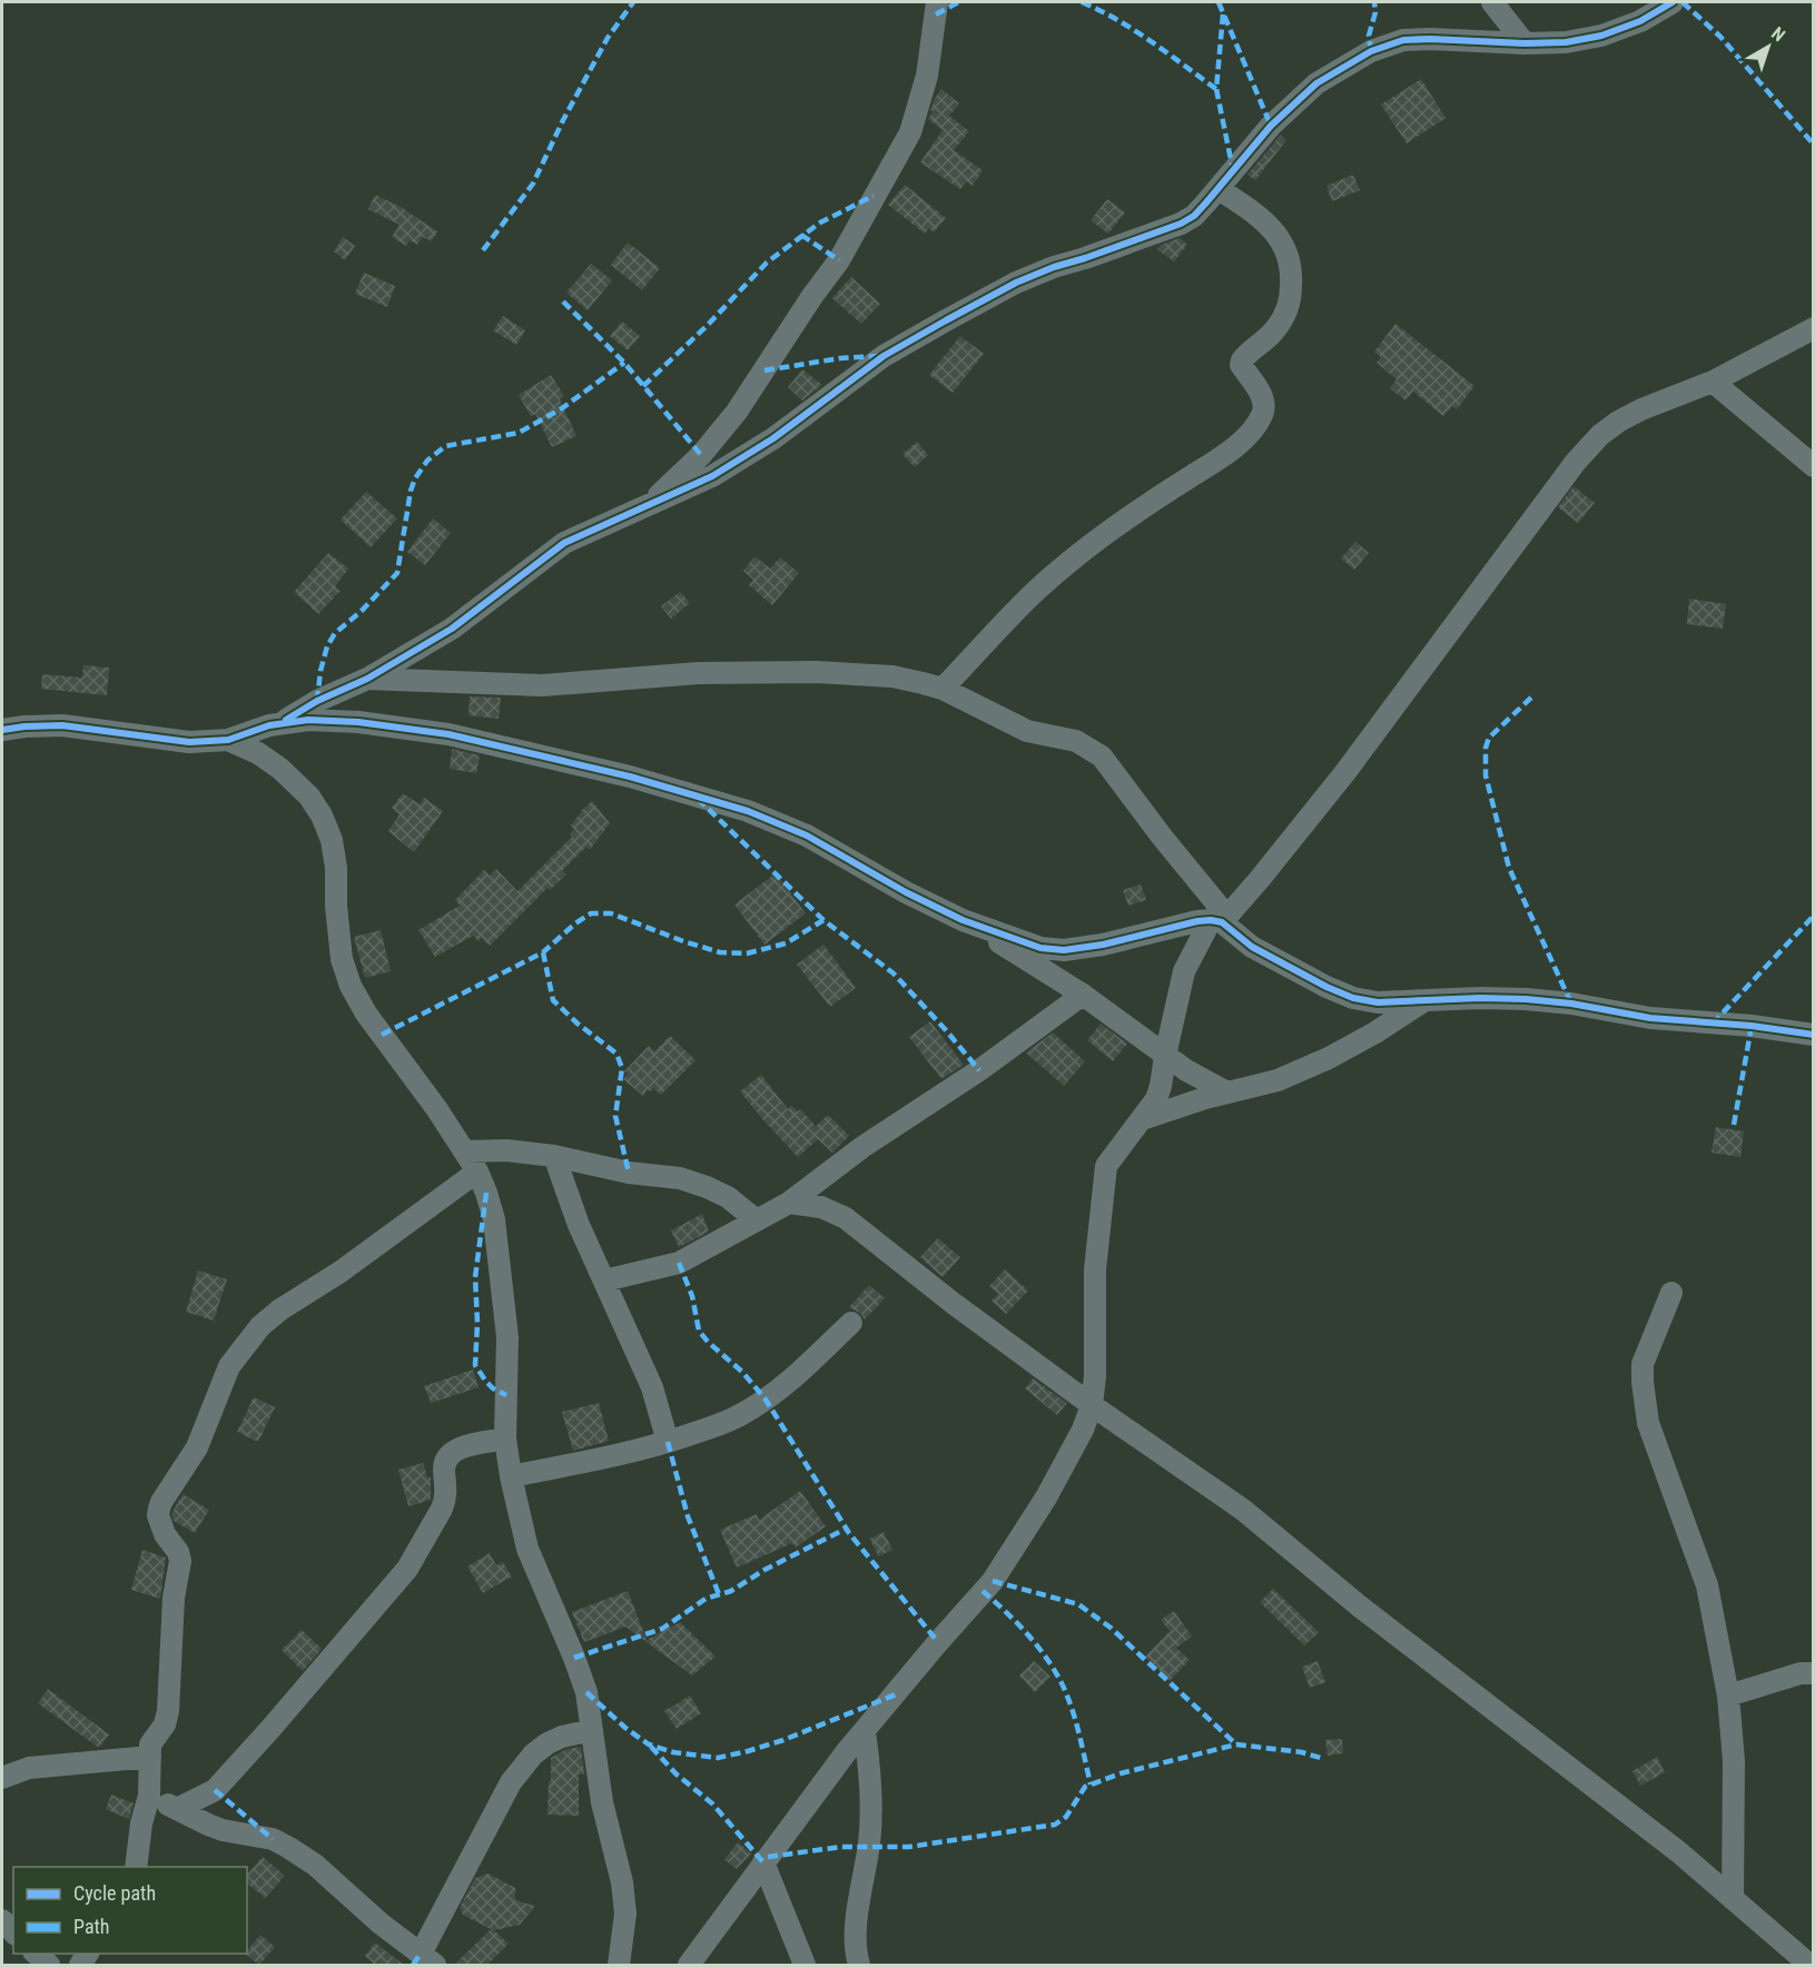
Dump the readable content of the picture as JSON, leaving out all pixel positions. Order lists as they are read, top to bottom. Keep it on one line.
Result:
{"legend":["Cycle path","Path"],"north":"top right"}
